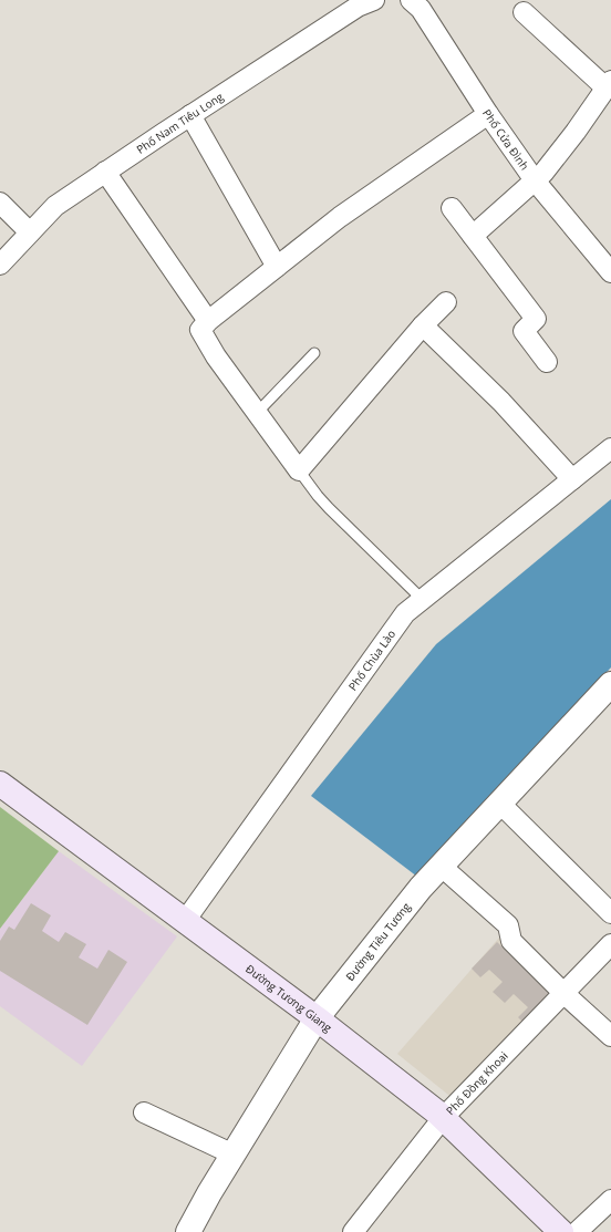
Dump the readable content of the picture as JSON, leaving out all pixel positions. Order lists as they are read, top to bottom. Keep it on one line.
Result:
{"streets":{"main road":["Đường Tương Giang"],"street":["Phố Nam Tiêu Long","Phố Cửa Đình","Phố Chùa Lào","Đường Tiêu Tương","Phố Đồng Khoai"]},"crossings":[["Phố Chùa Lào","Đường Tương Giang"],["Đường Tiêu Tương","Đường Tương Giang"],["Đường Tương Giang","Phố Đồng Khoai"]]}
